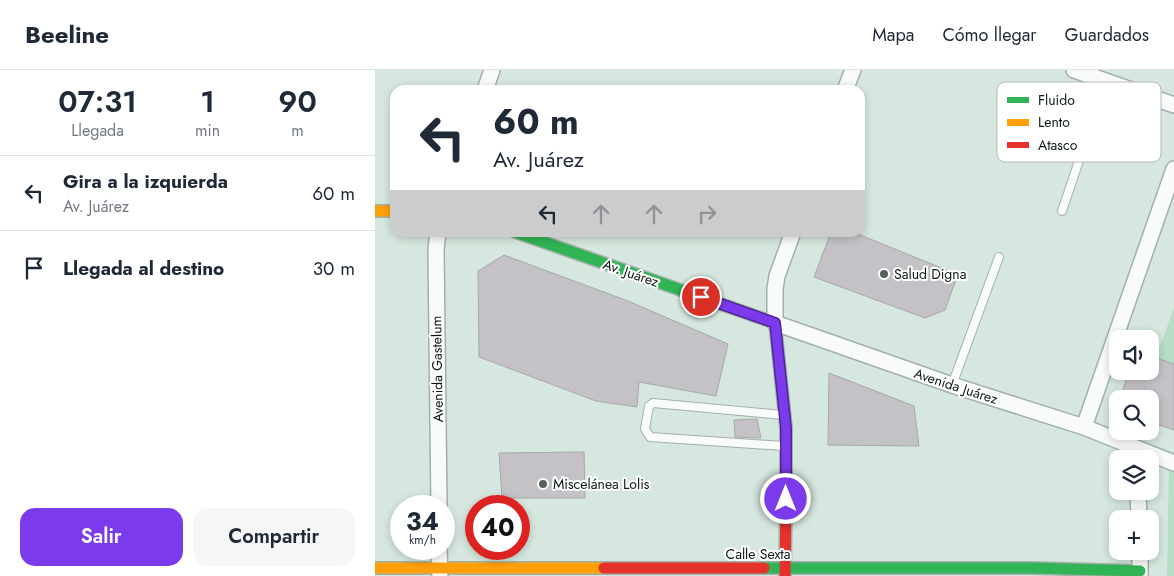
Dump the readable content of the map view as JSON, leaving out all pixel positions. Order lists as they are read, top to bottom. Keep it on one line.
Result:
{"streets":{"street":["Av. Juárez","Avenida Gastelum","Avenida Juárez","Calle Sexta"]},"crossings":[["Av. Juárez","Avenida Juárez"]],"places":["Salud Digna","Miscelánea Lolis"],"legend":["Fluido","Lento","Atasco"],"page":{"header":"Beeline","nav":["Mapa","Cómo llegar","Guardados"],"eta":["07:31","Llegada","1","min","90","m"],"turn":["60 m","Av. Juárez"],"list":[{"name":"Gira a la izquierda","note":"Av. Juárez","value":"60 m"},{"name":"Llegada al destino","value":"30 m"}],"map_buttons":"+","speed":"34 km/h","limit":"40","buttons":["Salir","Compartir"]}}
